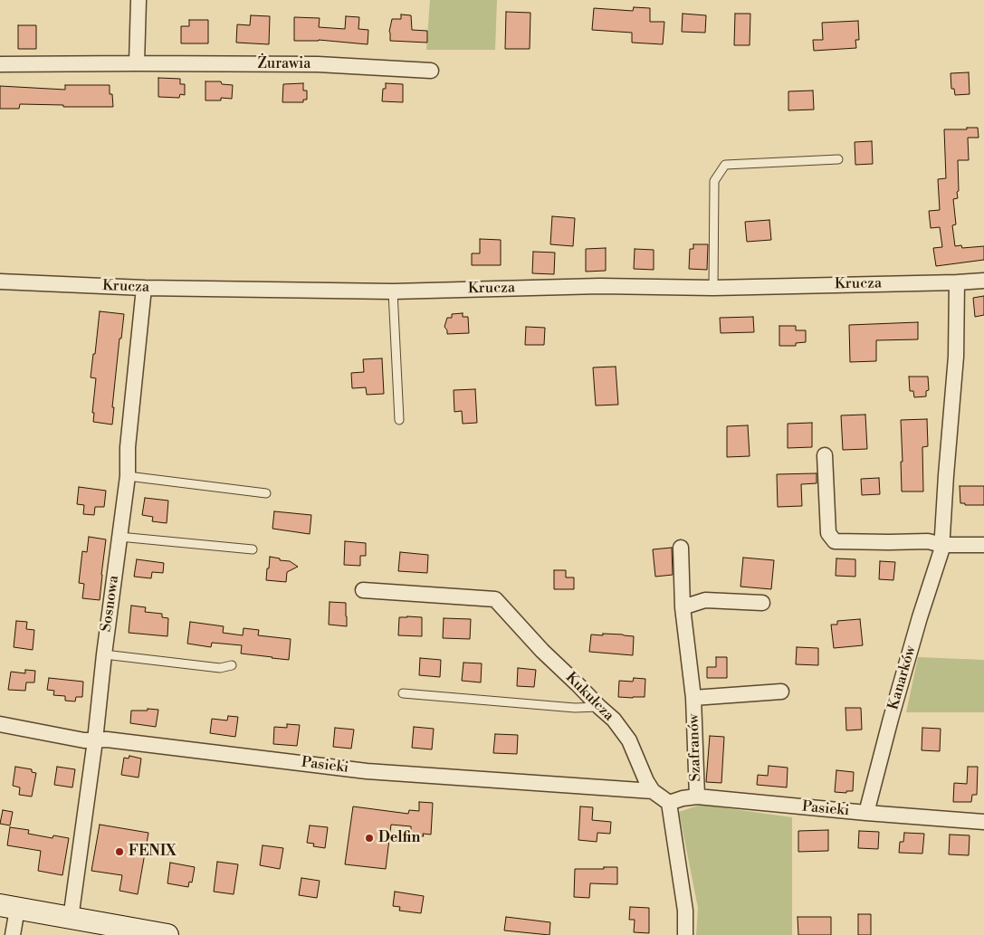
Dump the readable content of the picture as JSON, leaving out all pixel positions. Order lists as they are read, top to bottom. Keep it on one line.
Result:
{"streets":{"street":["Żurawia","Krucza","Sosnowa","Kanarków","Kukułcza","Szafranów","Pasieki"]},"crossings":[["Krucza","Sosnowa"],["Krucza","Kanarków"],["Sosnowa","Pasieki"],["Kanarków","Pasieki"],["Kukułcza","Pasieki"],["Szafranów","Pasieki"]],"places":["Delfin","FENIX"]}
